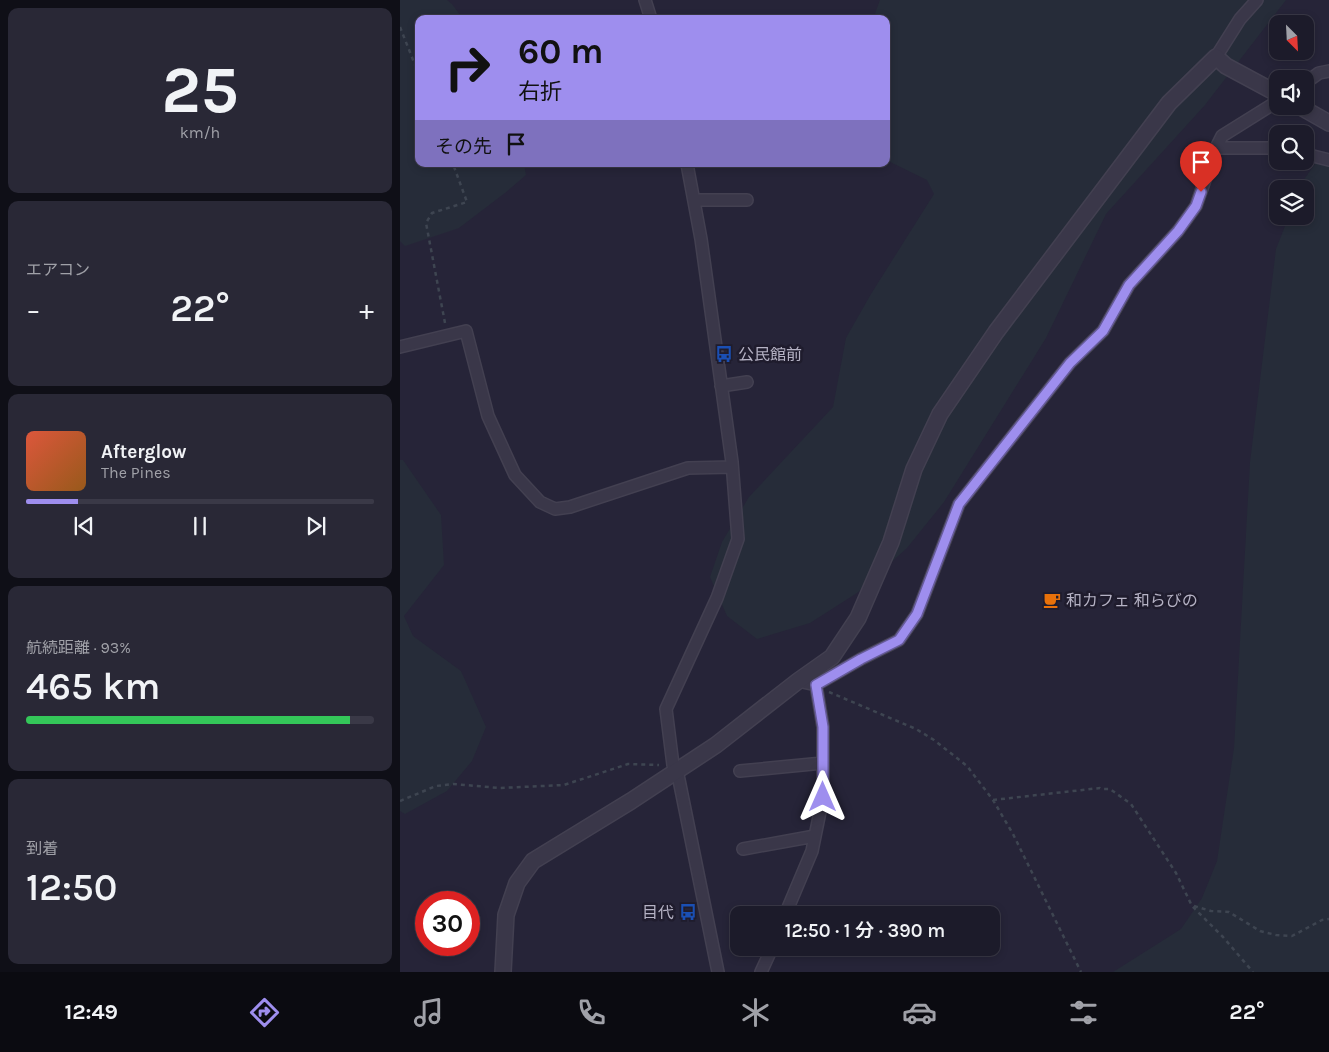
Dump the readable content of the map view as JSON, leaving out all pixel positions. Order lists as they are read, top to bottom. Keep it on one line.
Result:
{"places":{"bus stop":["公民館前","目代"],"cafe":["和カフェ 和らびの"]},"north":"bottom right","page":{"tile":[["25","km/h"],"エアコン",["航続距離 · 93%","465 km"],["到着","12:50"]],"turn":["60 m","右折"],"then":"その先","heat":["−","22°","+"],"song":["Afterglow","The Pines"],"limit":"30","trip":"12:50 · 1 分 · 390 m","tabs":["12:49","22°"]}}
